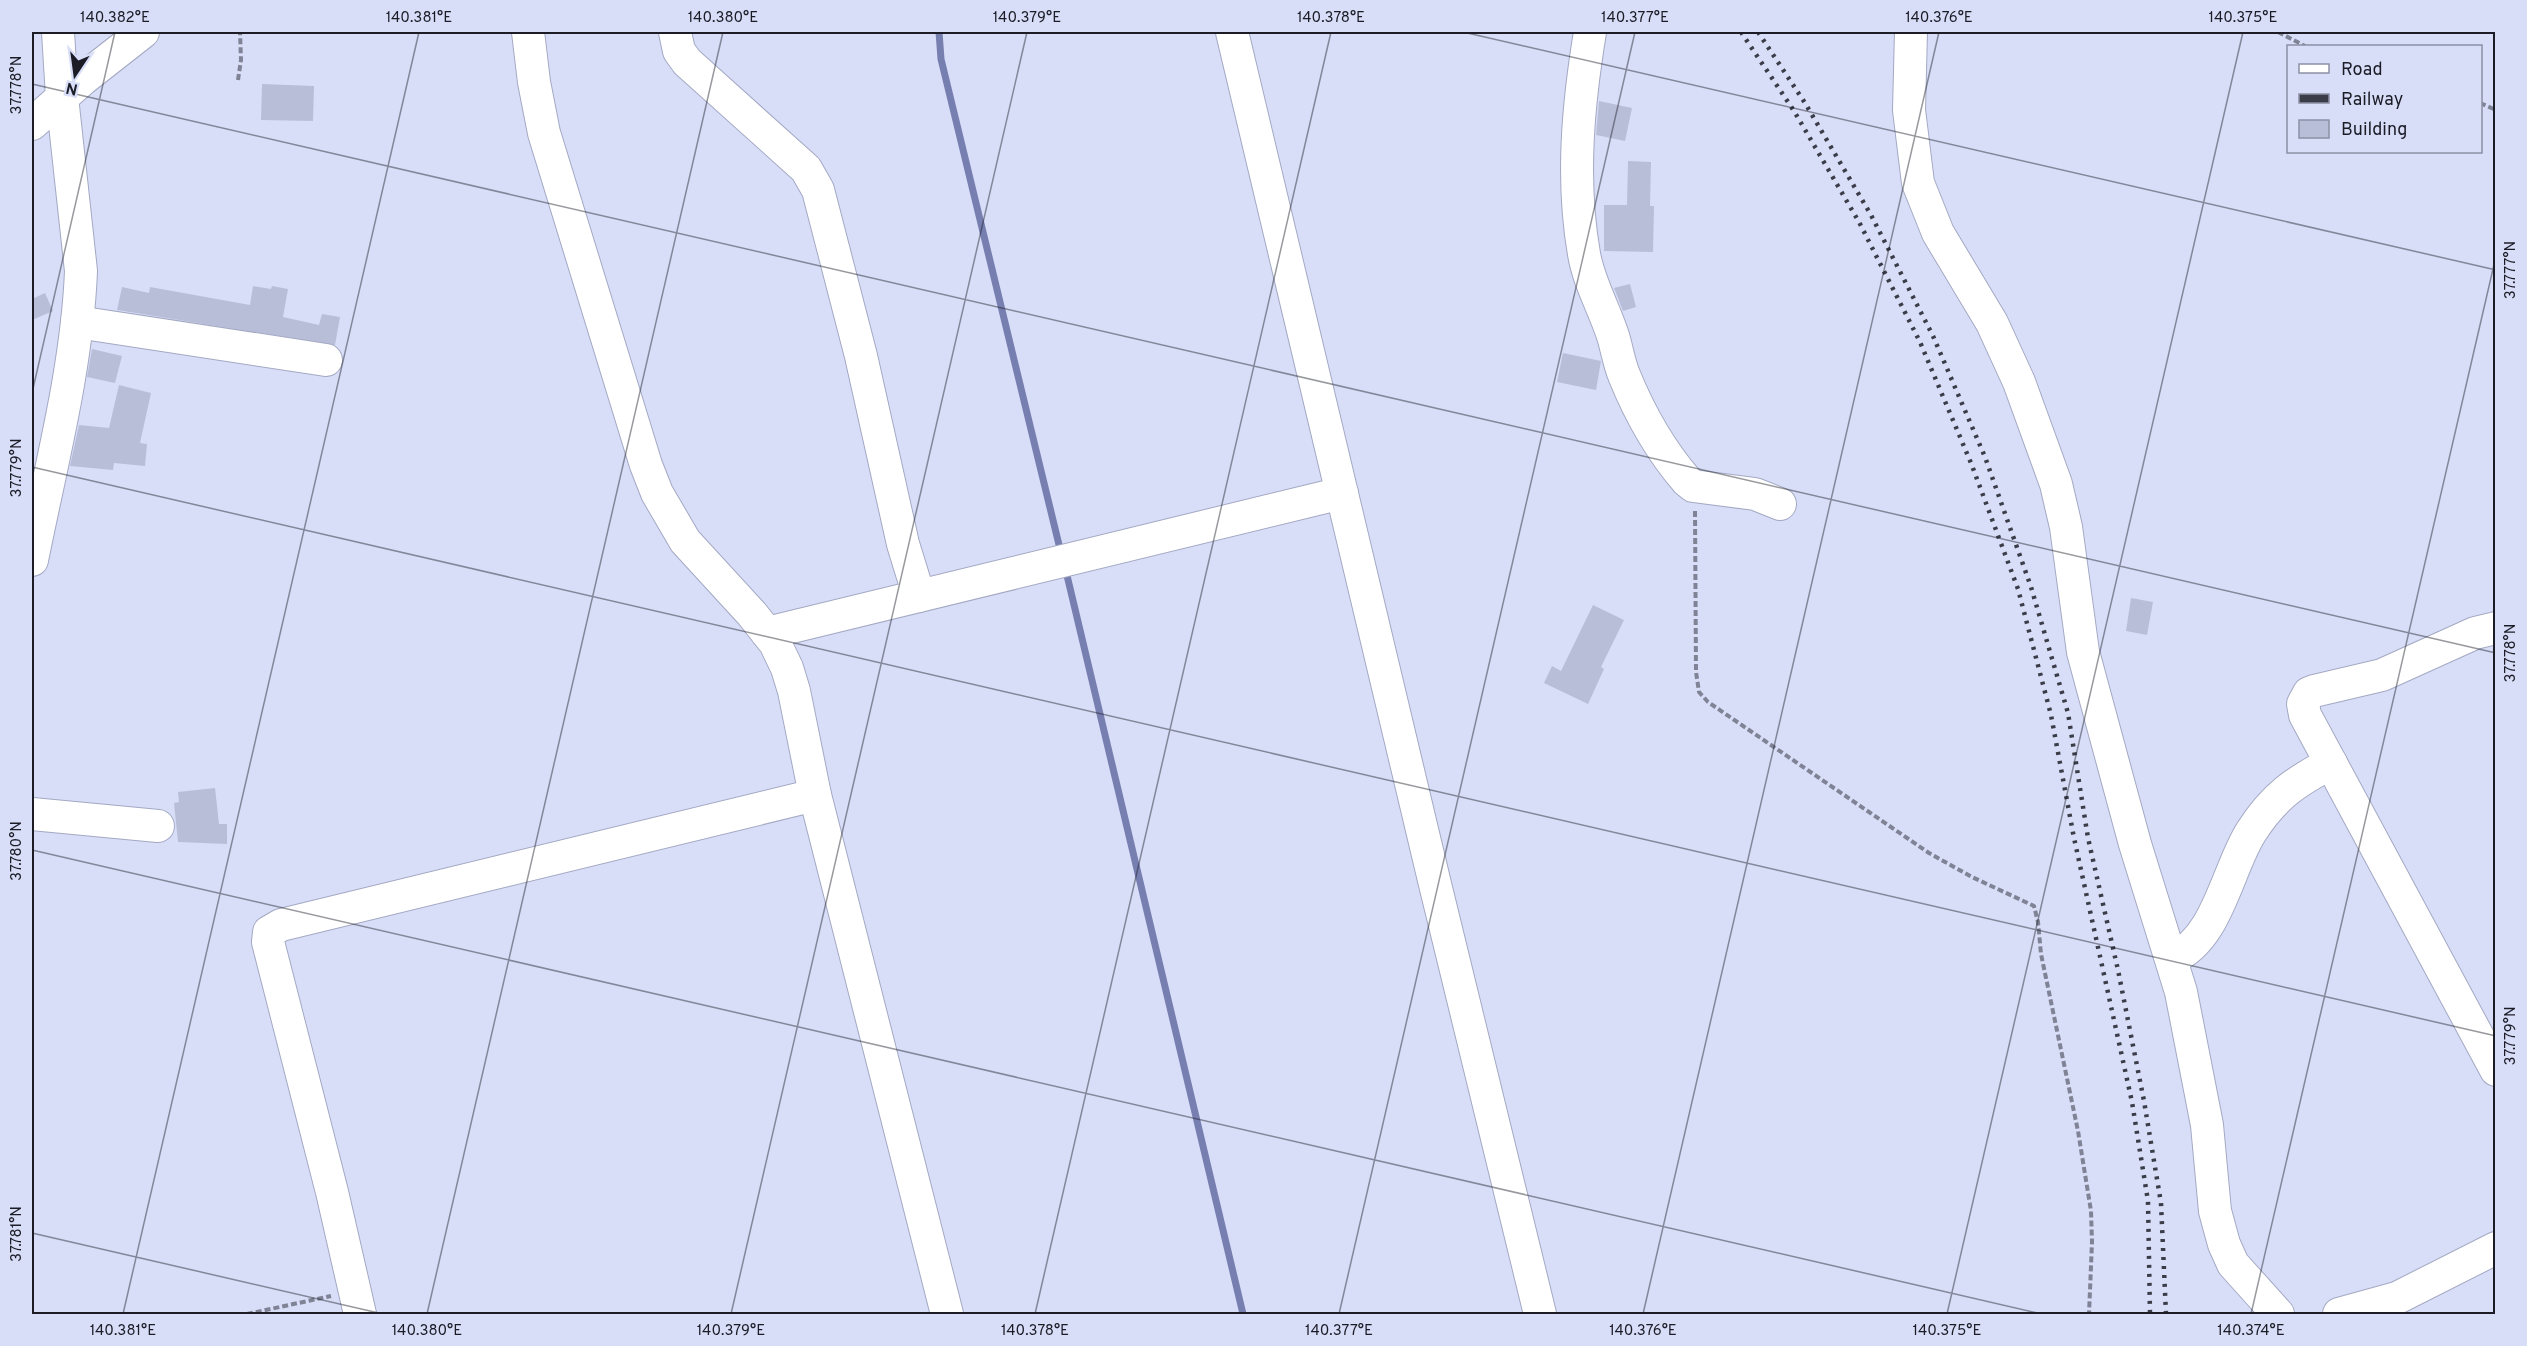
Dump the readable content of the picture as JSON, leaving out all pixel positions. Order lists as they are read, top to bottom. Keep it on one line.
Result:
{"legend":["Road","Railway","Building"],"north":"bottom","coordinates":["140.382°E","140.381°E","140.380°E","140.379°E","140.378°E","140.377°E","140.376°E","140.375°E","37.778°N","37.777°N","37.779°N","37.780°N","37.781°N","140.374°E"]}
